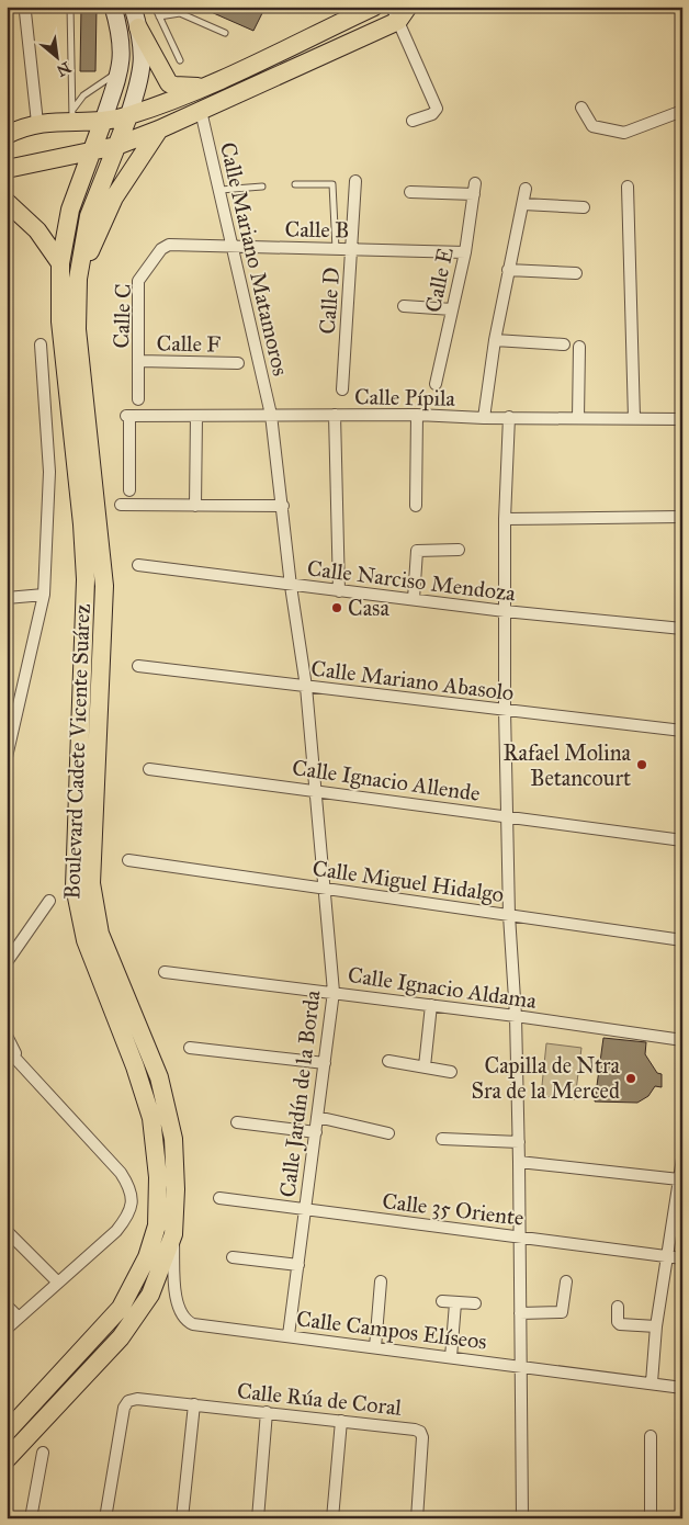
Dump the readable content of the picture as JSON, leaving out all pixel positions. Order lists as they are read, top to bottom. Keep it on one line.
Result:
{"streets":{"main road":["Boulevard Cadete Vicente Suárez"],"street":["Calle B","Calle Mariano Matamoros","Calle E","Calle D","Calle C","Calle F","Calle Pípila","Calle Narciso Mendoza","Calle Mariano Abasolo","Calle Ignacio Allende","Calle Miguel Hidalgo","Calle Ignacio Aldama","Calle Jardín de la Borda","Calle 35 Oriente","Calle Campos Elíseos","Calle Rúa de Coral"]},"crossings":[["Calle B","Calle Mariano Matamoros"],["Calle B","Calle E"],["Calle B","Calle D"],["Calle B","Calle C"],["Calle Mariano Matamoros","Calle Pípila"],["Calle Mariano Matamoros","Calle Narciso Mendoza"],["Calle Mariano Matamoros","Calle Jardín de la Borda"],["Calle C","Calle F"],["Calle Narciso Mendoza","Calle Jardín de la Borda"],["Calle Mariano Abasolo","Calle Jardín de la Borda"],["Boulevard Cadete Vicente Suárez","Calle Campos Elíseos"],["Calle Ignacio Allende","Calle Jardín de la Borda"],["Calle Miguel Hidalgo","Calle Jardín de la Borda"],["Calle Ignacio Aldama","Calle Jardín de la Borda"],["Calle Jardín de la Borda","Calle 35 Oriente"],["Calle Jardín de la Borda","Calle Campos Elíseos"]],"places":["Casa","Rafael Molina Betancourt","Capilla de Ntra Sra de la Merced"],"north":"bottom right"}
